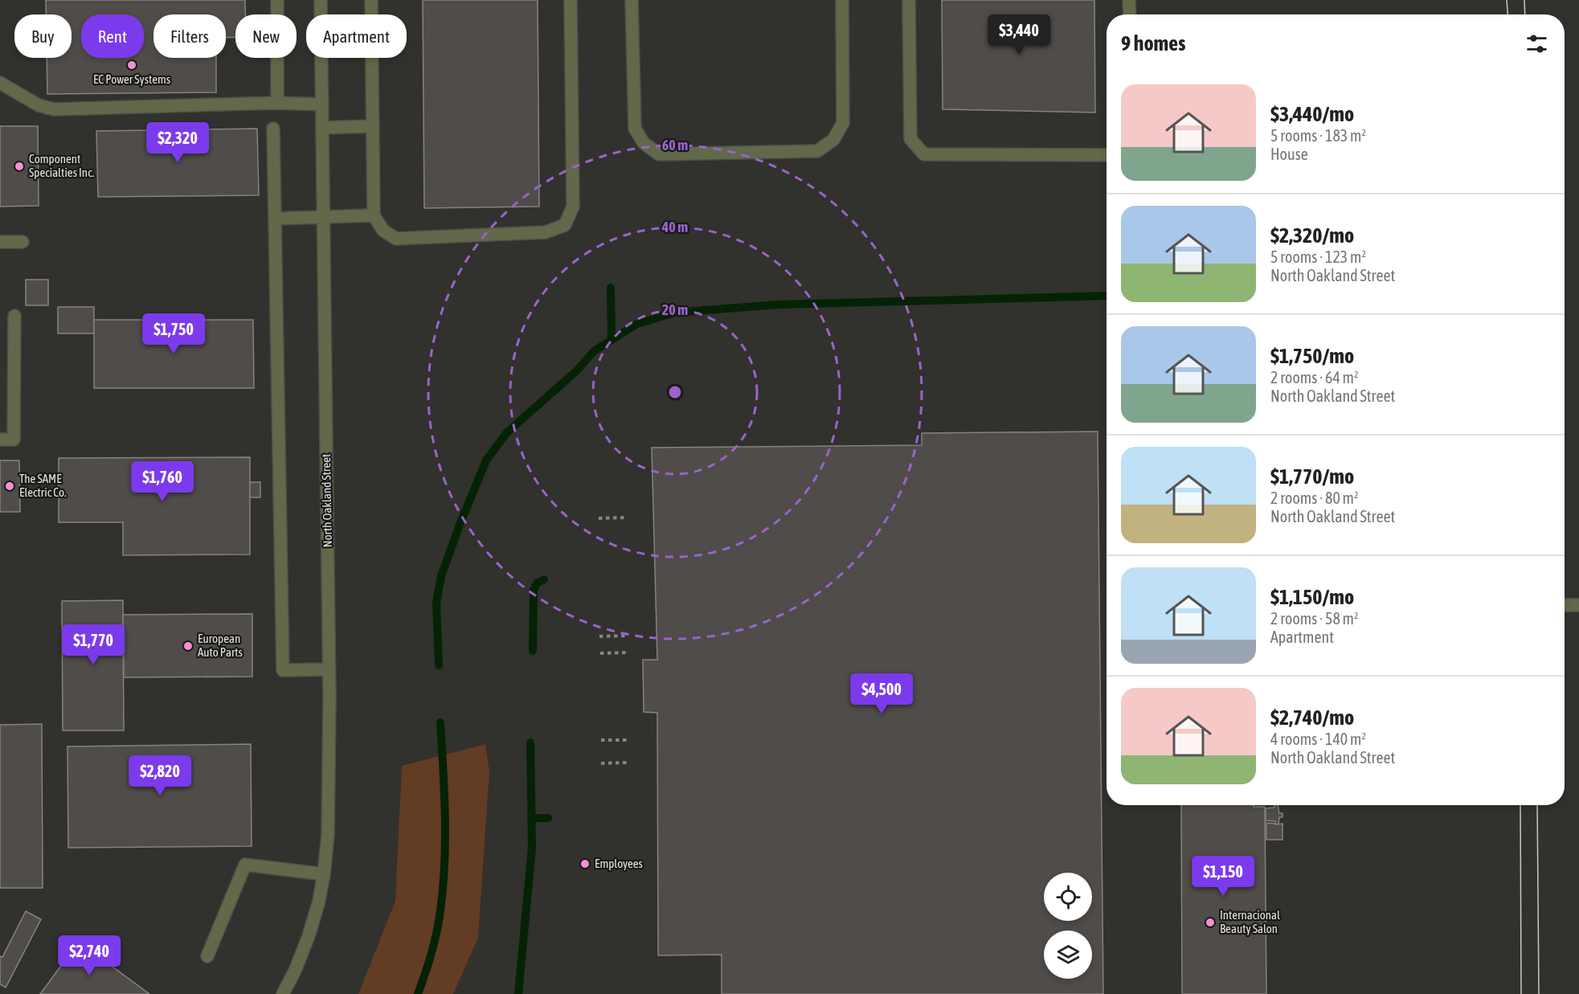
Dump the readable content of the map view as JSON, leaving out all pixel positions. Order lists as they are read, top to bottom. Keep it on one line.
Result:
{"streets":{"street":["North Oakland Street"]},"places":["EC Power Systems","Component Specialties Inc.","The SAME Electric Co.","European Auto Parts","Employees","Internacional Beauty Salon"],"page":{"price":["$3,440","$2,320","$1,750","$1,760","$1,770","$4,500","$2,820","$1,150","$2,740"],"chip":["Buy","Rent","Filters","New","Apartment"],"heading":"9 homes","list":[{"name":"$3,440/mo","note":"5 rooms · 183 m² · House"},{"name":"$2,320/mo","note":"5 rooms · 123 m² · North Oakland Street"},{"name":"$1,750/mo","note":"2 rooms · 64 m² · North Oakland Street"},{"name":"$1,770/mo","note":"2 rooms · 80 m² · North Oakland Street"},{"name":"$1,150/mo","note":"2 rooms · 58 m² · Apartment"},{"name":"$2,740/mo","note":"4 rooms · 140 m² · North Oakland Street"}]},"rings":["60 m","40 m","20 m"]}
